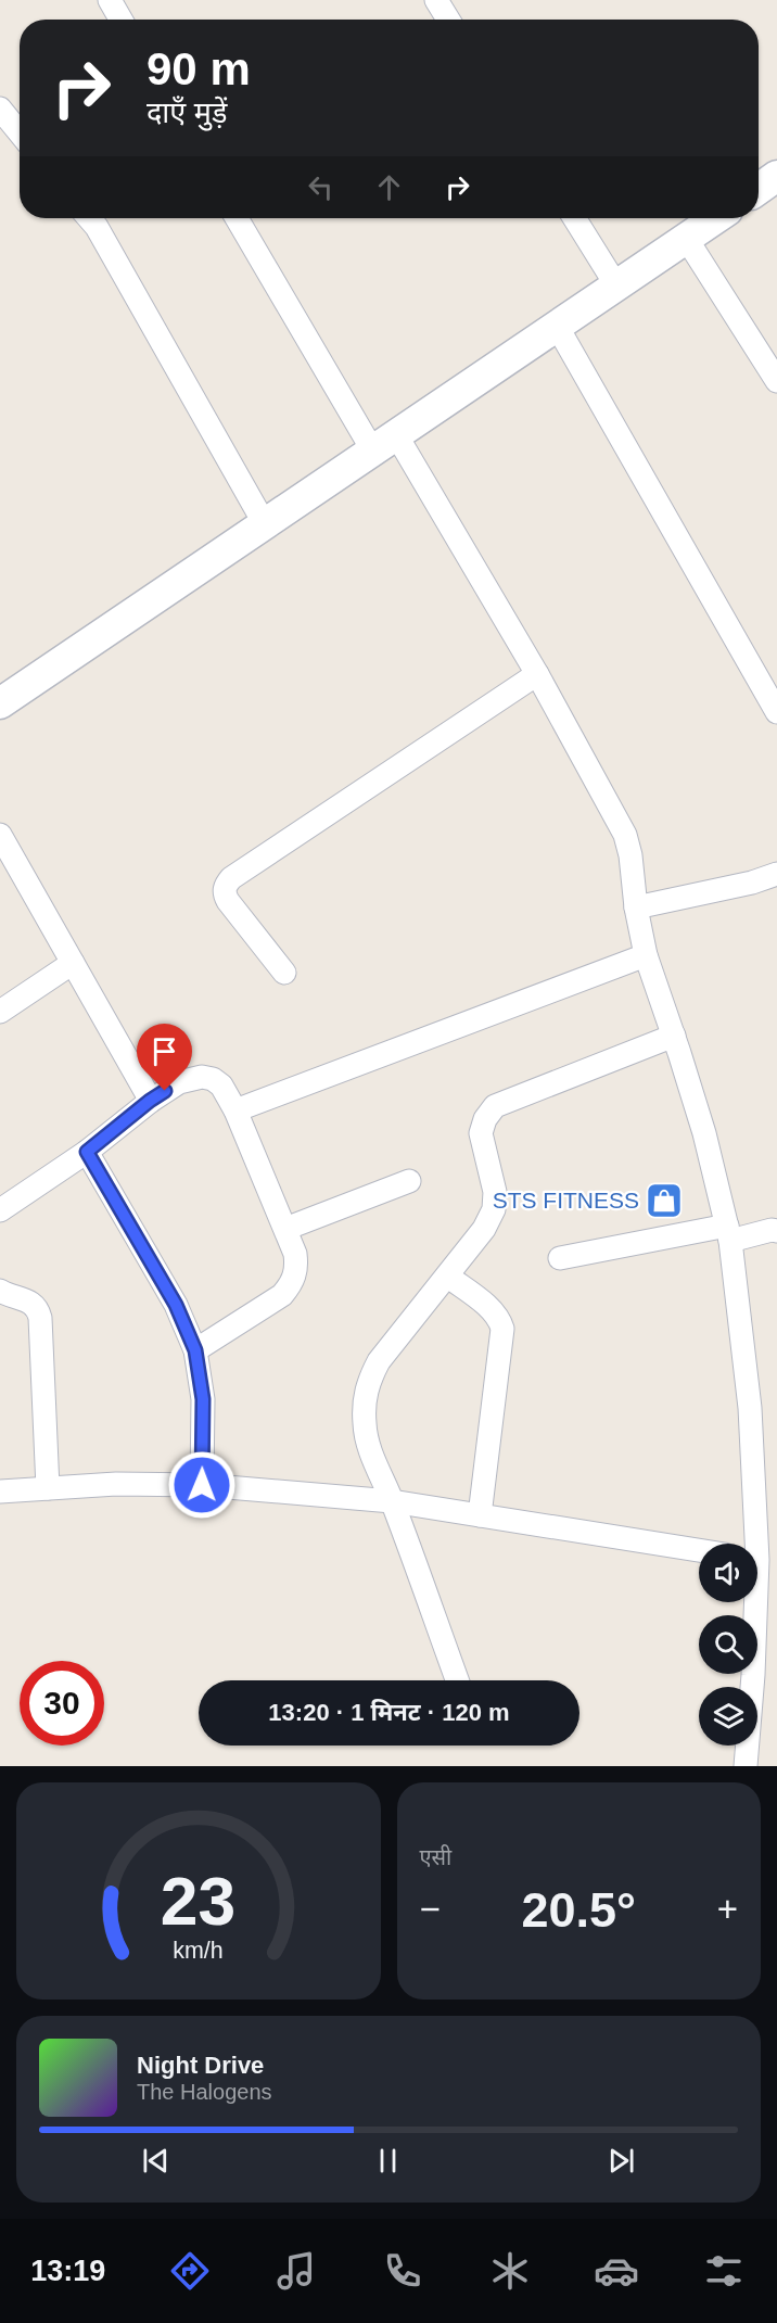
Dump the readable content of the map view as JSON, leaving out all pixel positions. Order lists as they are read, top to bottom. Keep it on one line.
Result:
{"places":{"shop":["STS FITNESS"]},"page":{"turn":["90 m","दाएँ मुड़ें"],"limit":"30","trip":"13:20 · 1 मिनट · 120 m","tile":"एसी","heat":["−","20.5°","+"],"song":["Night Drive","The Halogens"],"tabs":"13:19","gauge":["23","km/h"]}}
